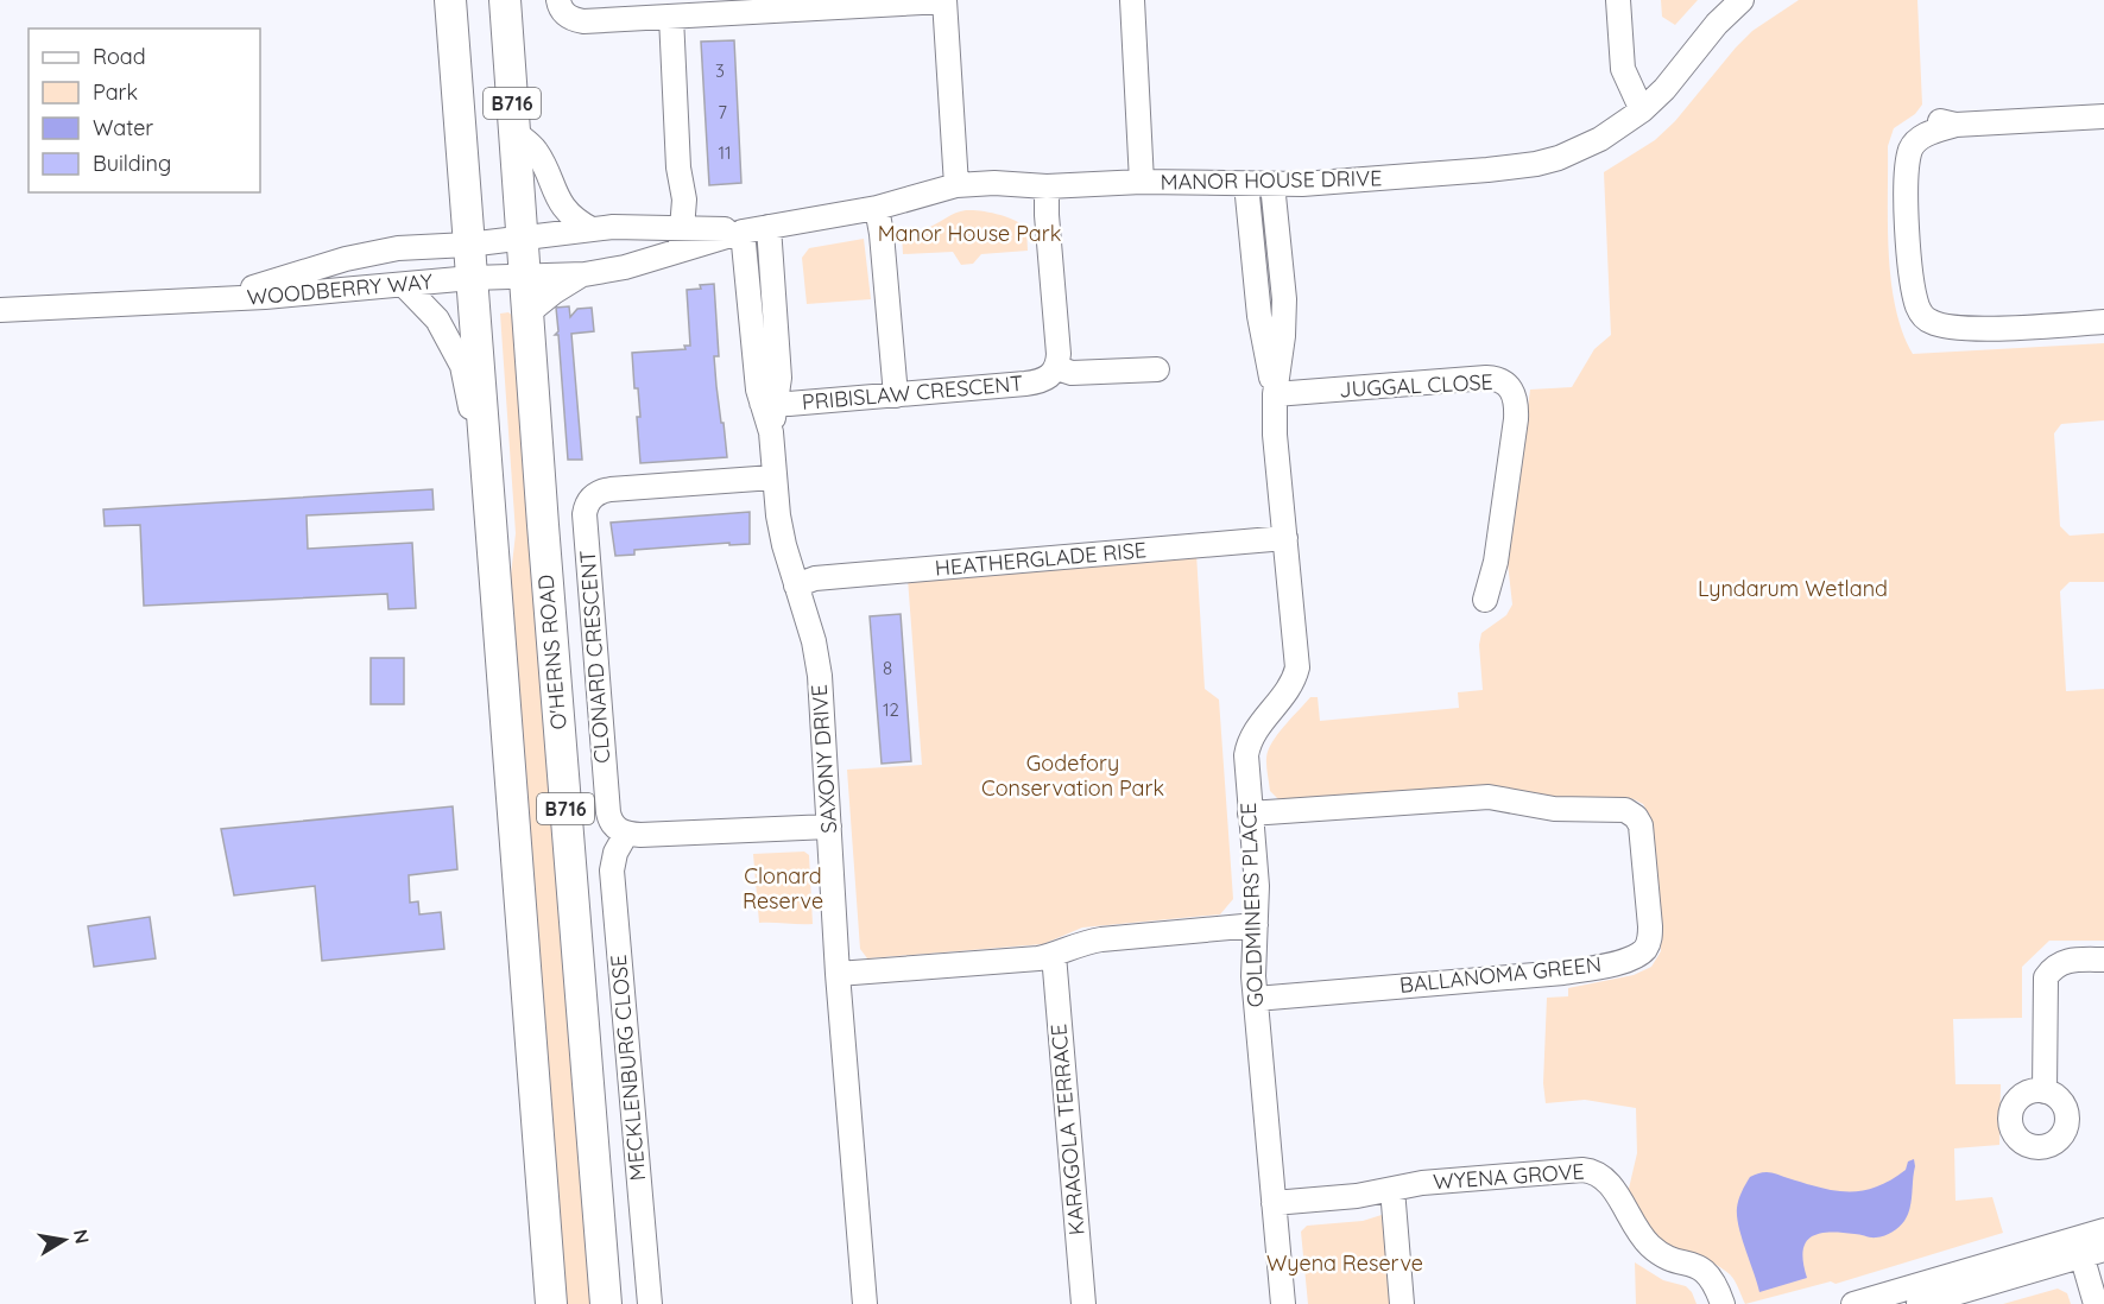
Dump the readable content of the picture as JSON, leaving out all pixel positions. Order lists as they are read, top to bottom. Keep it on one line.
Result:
{"streets":{"main road":["B716","O'HERNS ROAD"],"street":["MANOR HOUSE DRIVE","WOODBERRY WAY","JUGGAL CLOSE","PRIBISLAW CRESCENT","HEATHERGLADE RISE","CLONARD CRESCENT","SAXONY DRIVE","GOLDMINERS PLACE","BALLANOMA GREEN","MECKLENBURG CLOSE","KARAGOLA TERRACE","WYENA GROVE"]},"crossings":[["B716","MANOR HOUSE DRIVE"],["B716","WOODBERRY WAY"],["MANOR HOUSE DRIVE","WOODBERRY WAY"],["MANOR HOUSE DRIVE","O'HERNS ROAD"],["MANOR HOUSE DRIVE","SAXONY DRIVE"],["MANOR HOUSE DRIVE","GOLDMINERS PLACE"],["JUGGAL CLOSE","GOLDMINERS PLACE"],["PRIBISLAW CRESCENT","SAXONY DRIVE"],["HEATHERGLADE RISE","SAXONY DRIVE"],["HEATHERGLADE RISE","GOLDMINERS PLACE"],["CLONARD CRESCENT","SAXONY DRIVE"],["CLONARD CRESCENT","MECKLENBURG CLOSE"],["GOLDMINERS PLACE","BALLANOMA GREEN"],["GOLDMINERS PLACE","WYENA GROVE"]],"parks":["Manor House Park","Lyndarum Wetland","Godefory Conservation Park","Clonard Reserve","Wyena Reserve"],"house_numbers":["3","7","11","8","12"],"legend":["Road","Park","Water","Building"],"north":"right"}
